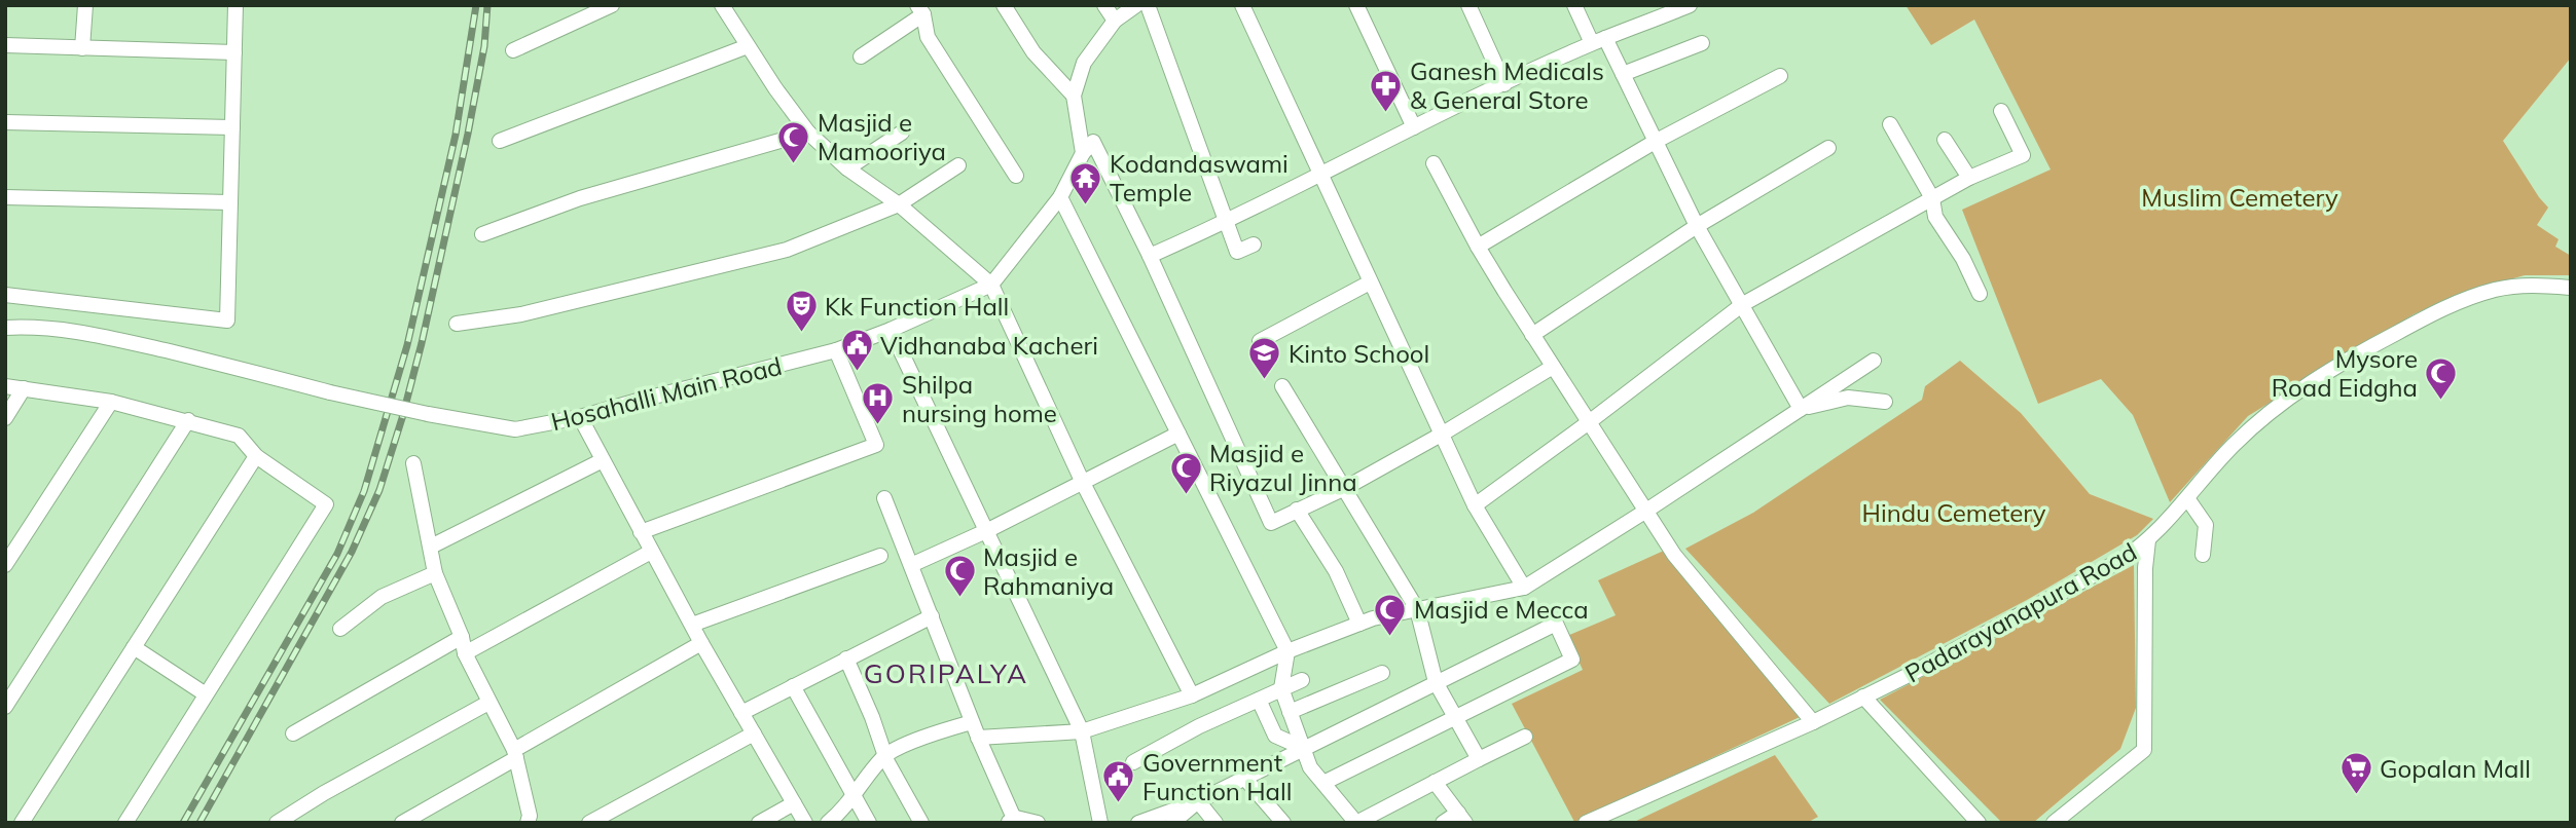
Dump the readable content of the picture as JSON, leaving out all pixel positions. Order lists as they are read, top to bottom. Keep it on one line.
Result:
{"streets":{"street":["Hosahalli Main Road","Padarayanapura Road"]},"districts":["GORIPALYA"],"parks":["Muslim Cemetery","Hindu Cemetery"],"places":{"pharmacy":["Ganesh Medicals & General Store"],"mosque":["Masjid e Mamooriya","Mysore Road Eidgha","Masjid e Riyazul Jinna","Masjid e Rahmaniya","Masjid e Mecca"],"temple":["Kodandaswami Temple"],"theatre":["Kk Function Hall"],"public building":["Vidhanaba Kacheri","Government Function Hall"],"school or university":["Kinto School"],"hospital":["Shilpa nursing home"],"supermarket":["Gopalan Mall"]}}
